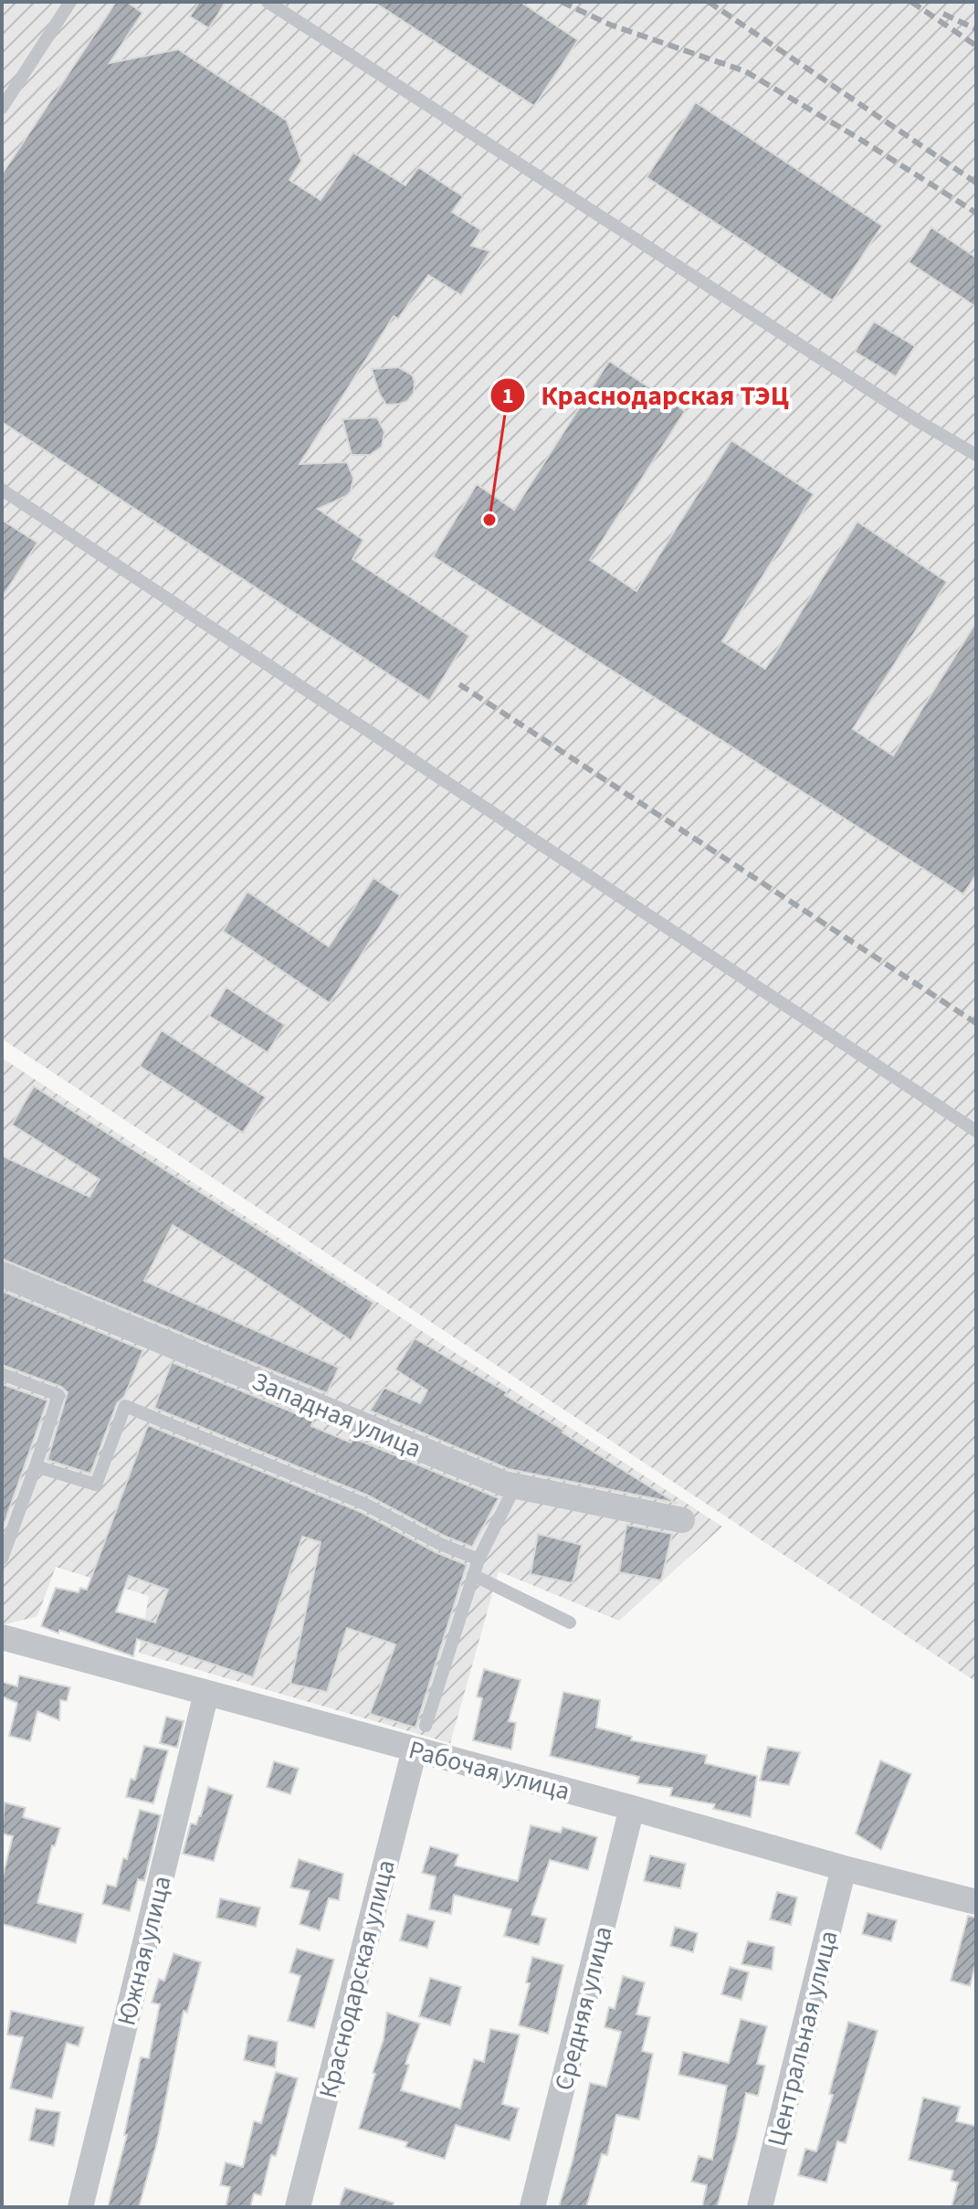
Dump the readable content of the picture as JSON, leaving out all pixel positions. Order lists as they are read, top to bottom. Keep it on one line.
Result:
{"streets":{"street":["Западная улица","Рабочая улица","Южная улица","Краснодарская улица","Средняя улица","Центральная улица"]},"crossings":[["Рабочая улица","Южная улица"],["Рабочая улица","Краснодарская улица"],["Рабочая улица","Средняя улица"],["Рабочая улица","Центральная улица"]],"places":["Краснодарская ТЭЦ"]}
